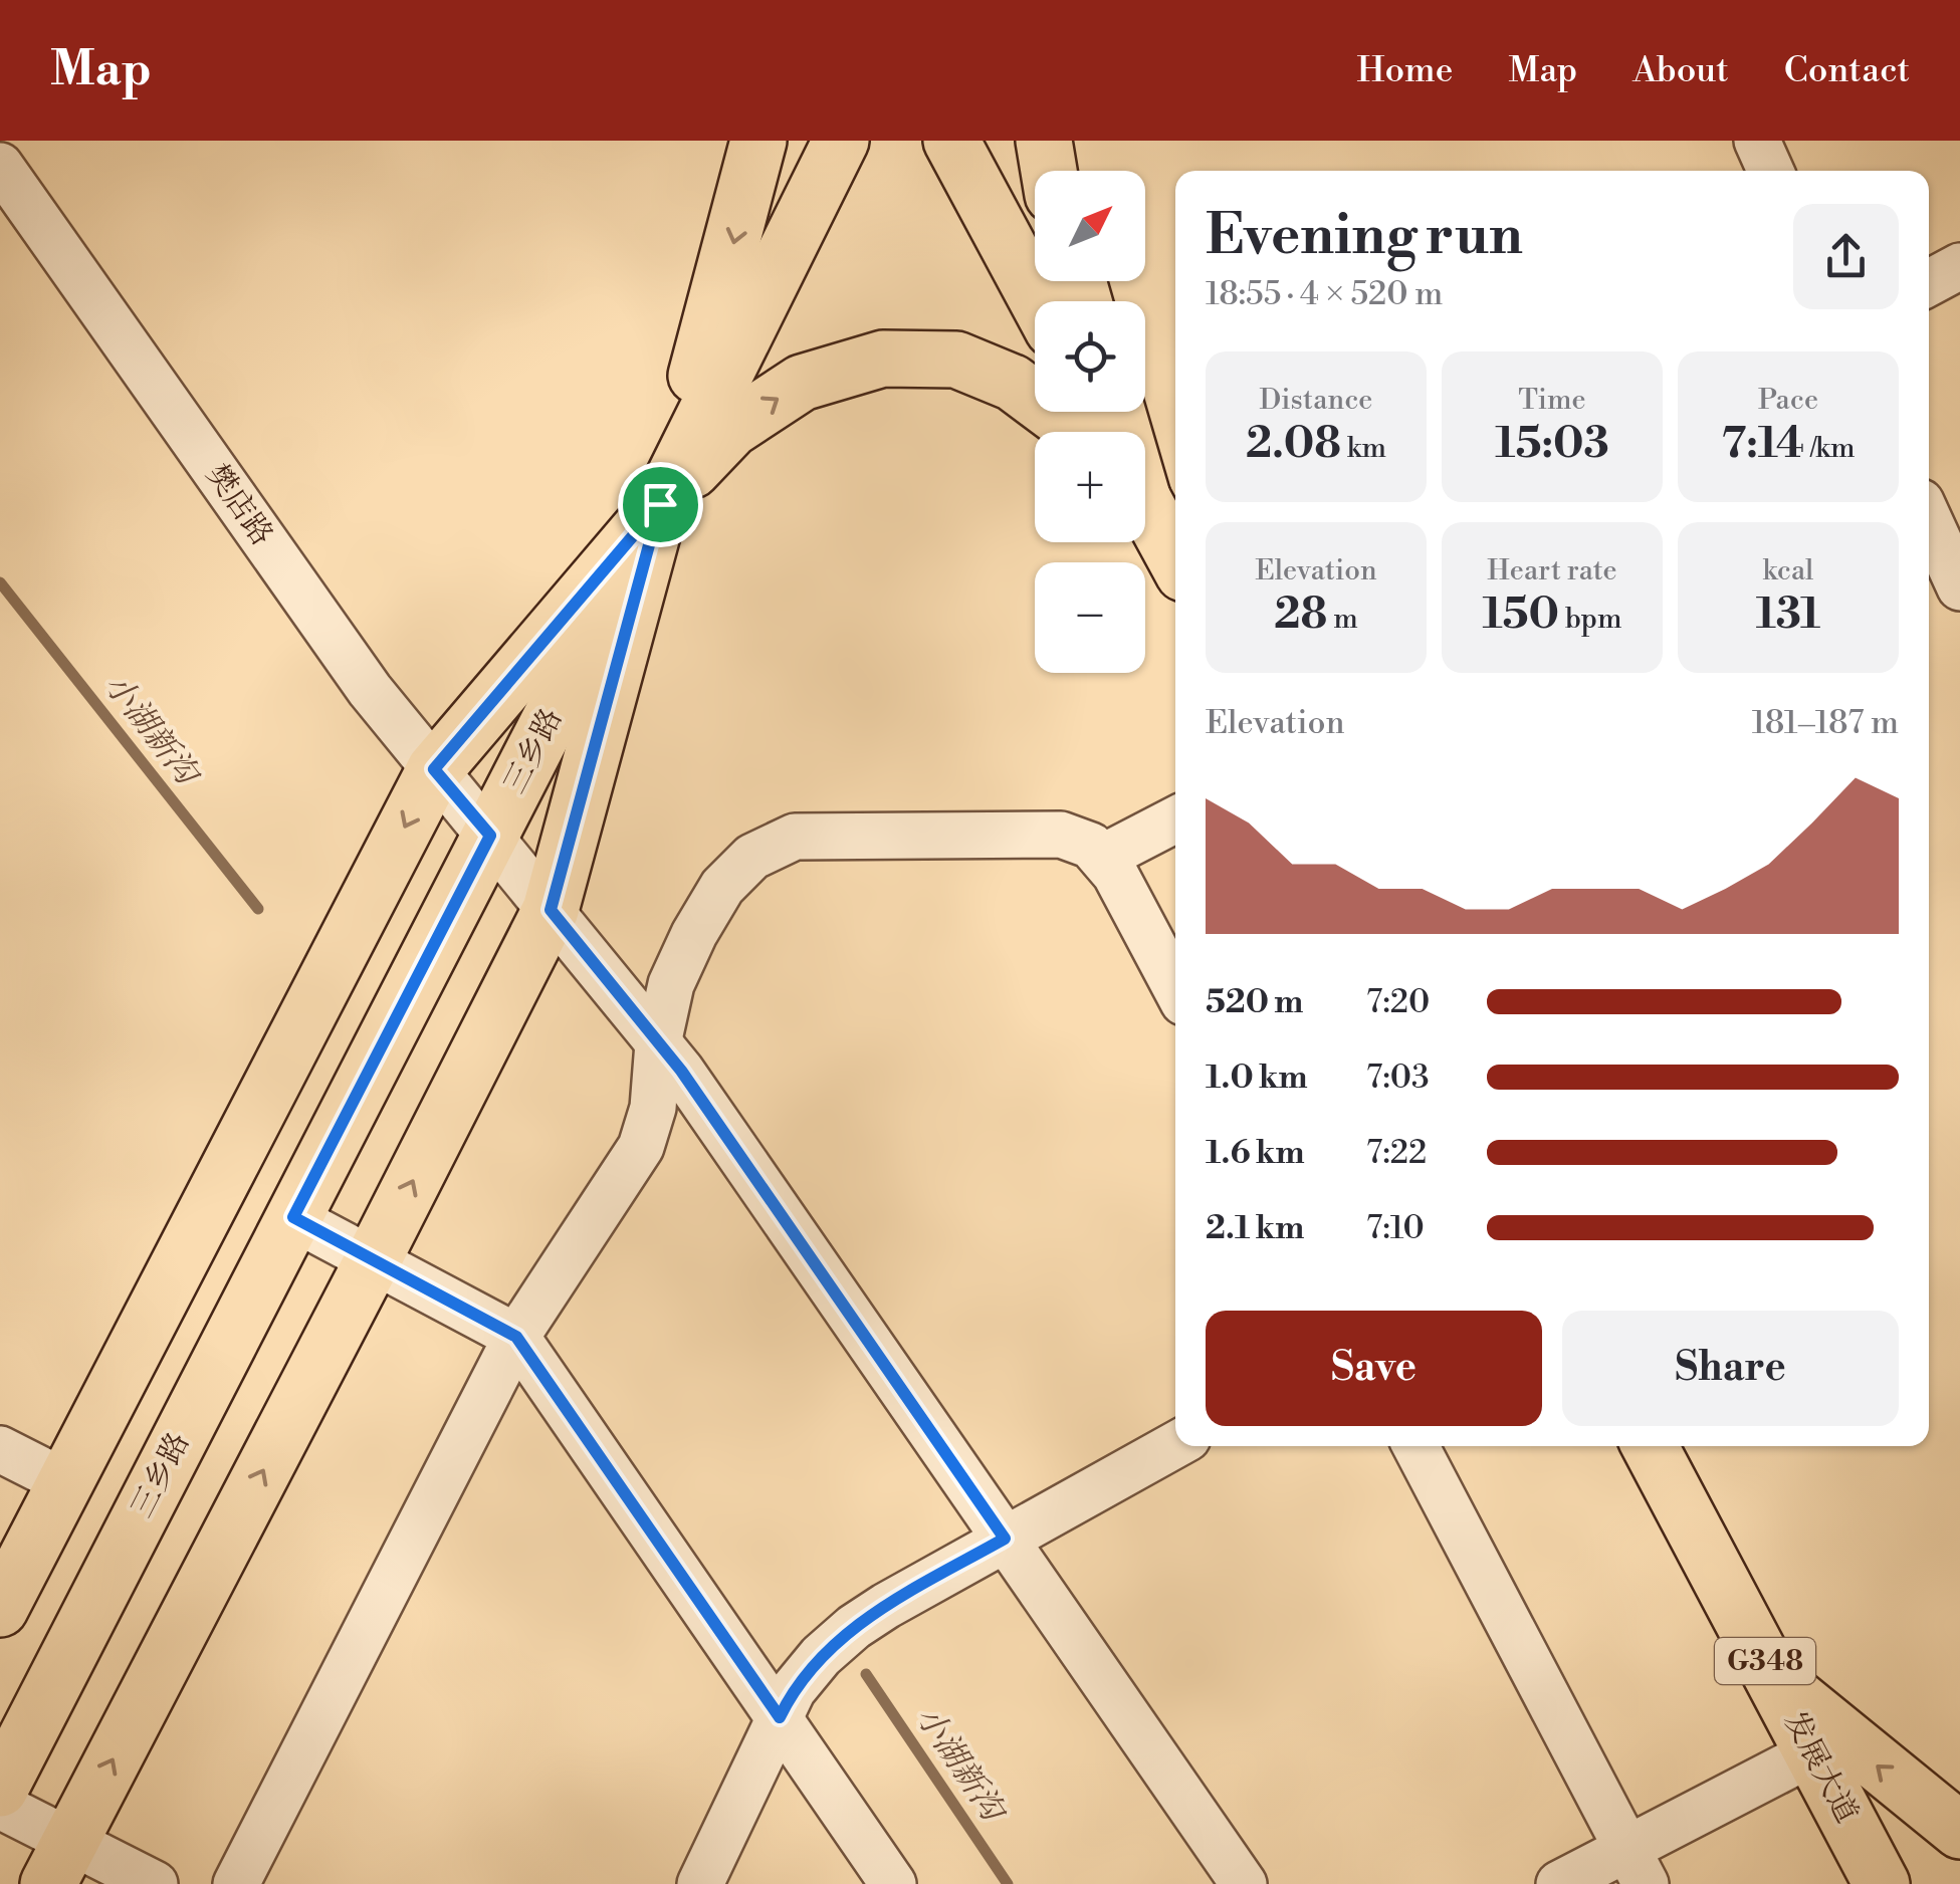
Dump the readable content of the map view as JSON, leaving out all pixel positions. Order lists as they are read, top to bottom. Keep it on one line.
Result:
{"streets":{"main road":["三乡路","G348","发展大道"],"street":["樊店路"]},"crossings":[["樊店路","三乡路"]],"water":["小湖新沟"],"north":"top right","page":{"header":"Map","nav":["Home","Map","About","Contact"],"map_buttons":["+","−"],"heading":["Evening run","18:55 · 4 × 520 m"],"stats":[["Distance","2.08 km"],["Time","15:03"],["Pace","7:14 /km"],["Elevation","28 m"],["Heart rate","150 bpm"],["kcal","131"]],"chart":["Elevation","181–187 m"],"list":[{"name":"520 m","note":"7:20"},{"name":"1.0 km","note":"7:03"},{"name":"1.6 km","note":"7:22"},{"name":"2.1 km","note":"7:10"}],"buttons":["Save","Share"]}}
